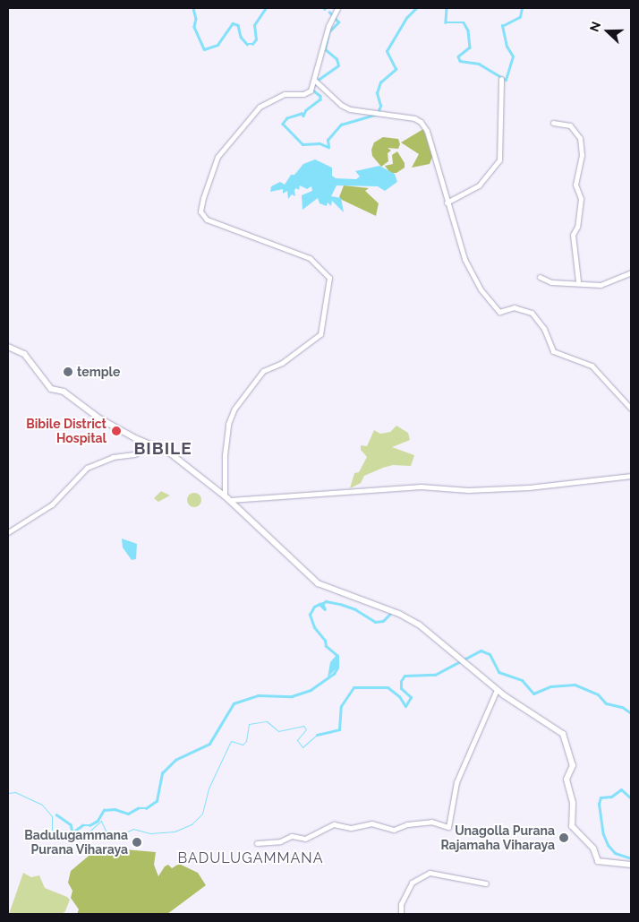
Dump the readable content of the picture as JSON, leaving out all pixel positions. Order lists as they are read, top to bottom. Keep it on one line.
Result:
{"districts":["BIBILE","BADULUGAMMANA"],"places":["temple","Bibile District Hospital","Unagolla Purana Rajamaha Viharaya","Badulugammana Purana Viharaya"],"north":"left"}
